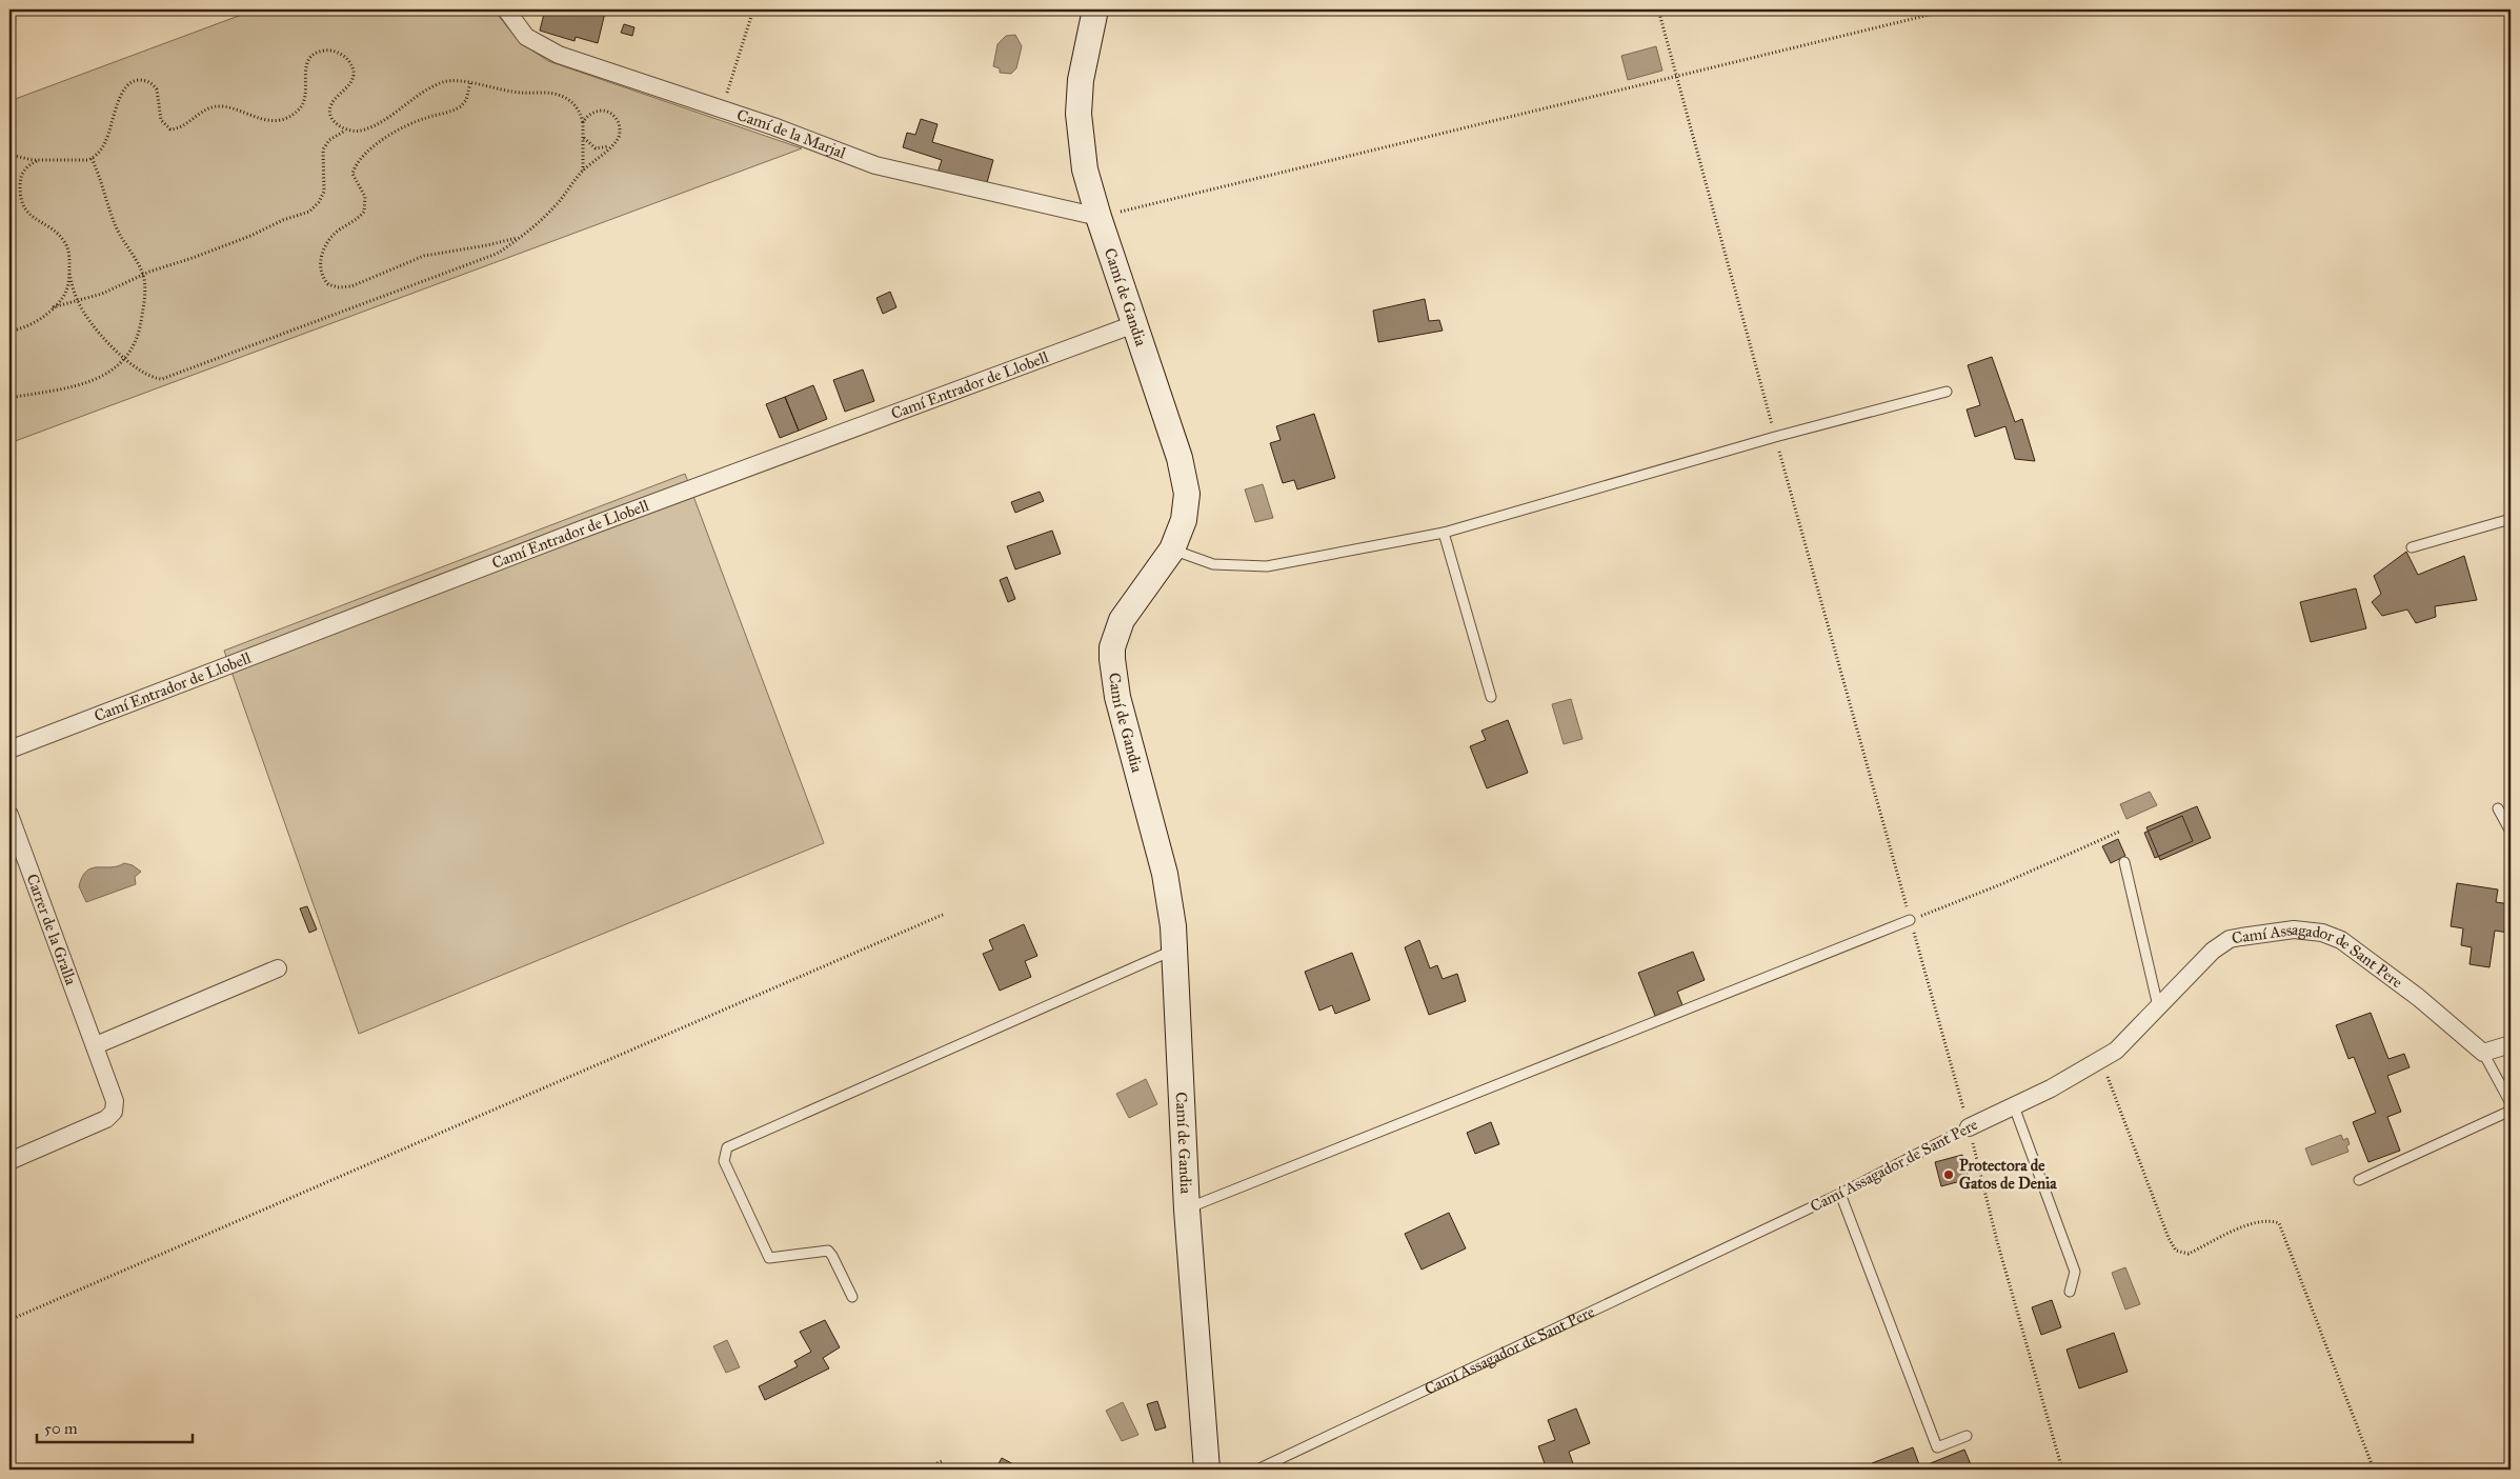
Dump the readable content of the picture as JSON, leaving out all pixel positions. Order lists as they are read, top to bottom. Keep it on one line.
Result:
{"streets":{"main road":["Camí de Gandia"],"street":["Camí de la Marjal","Camí Entrador de Llobell","Carrer de la Gralla","Camí Assagador de Sant Pere"]},"crossings":[["Camí de la Marjal","Camí de Gandia"],["Camí de Gandia","Camí Entrador de Llobell"]],"places":["Protectora de Gatos de Denia"],"scale_bar":"50 m"}
